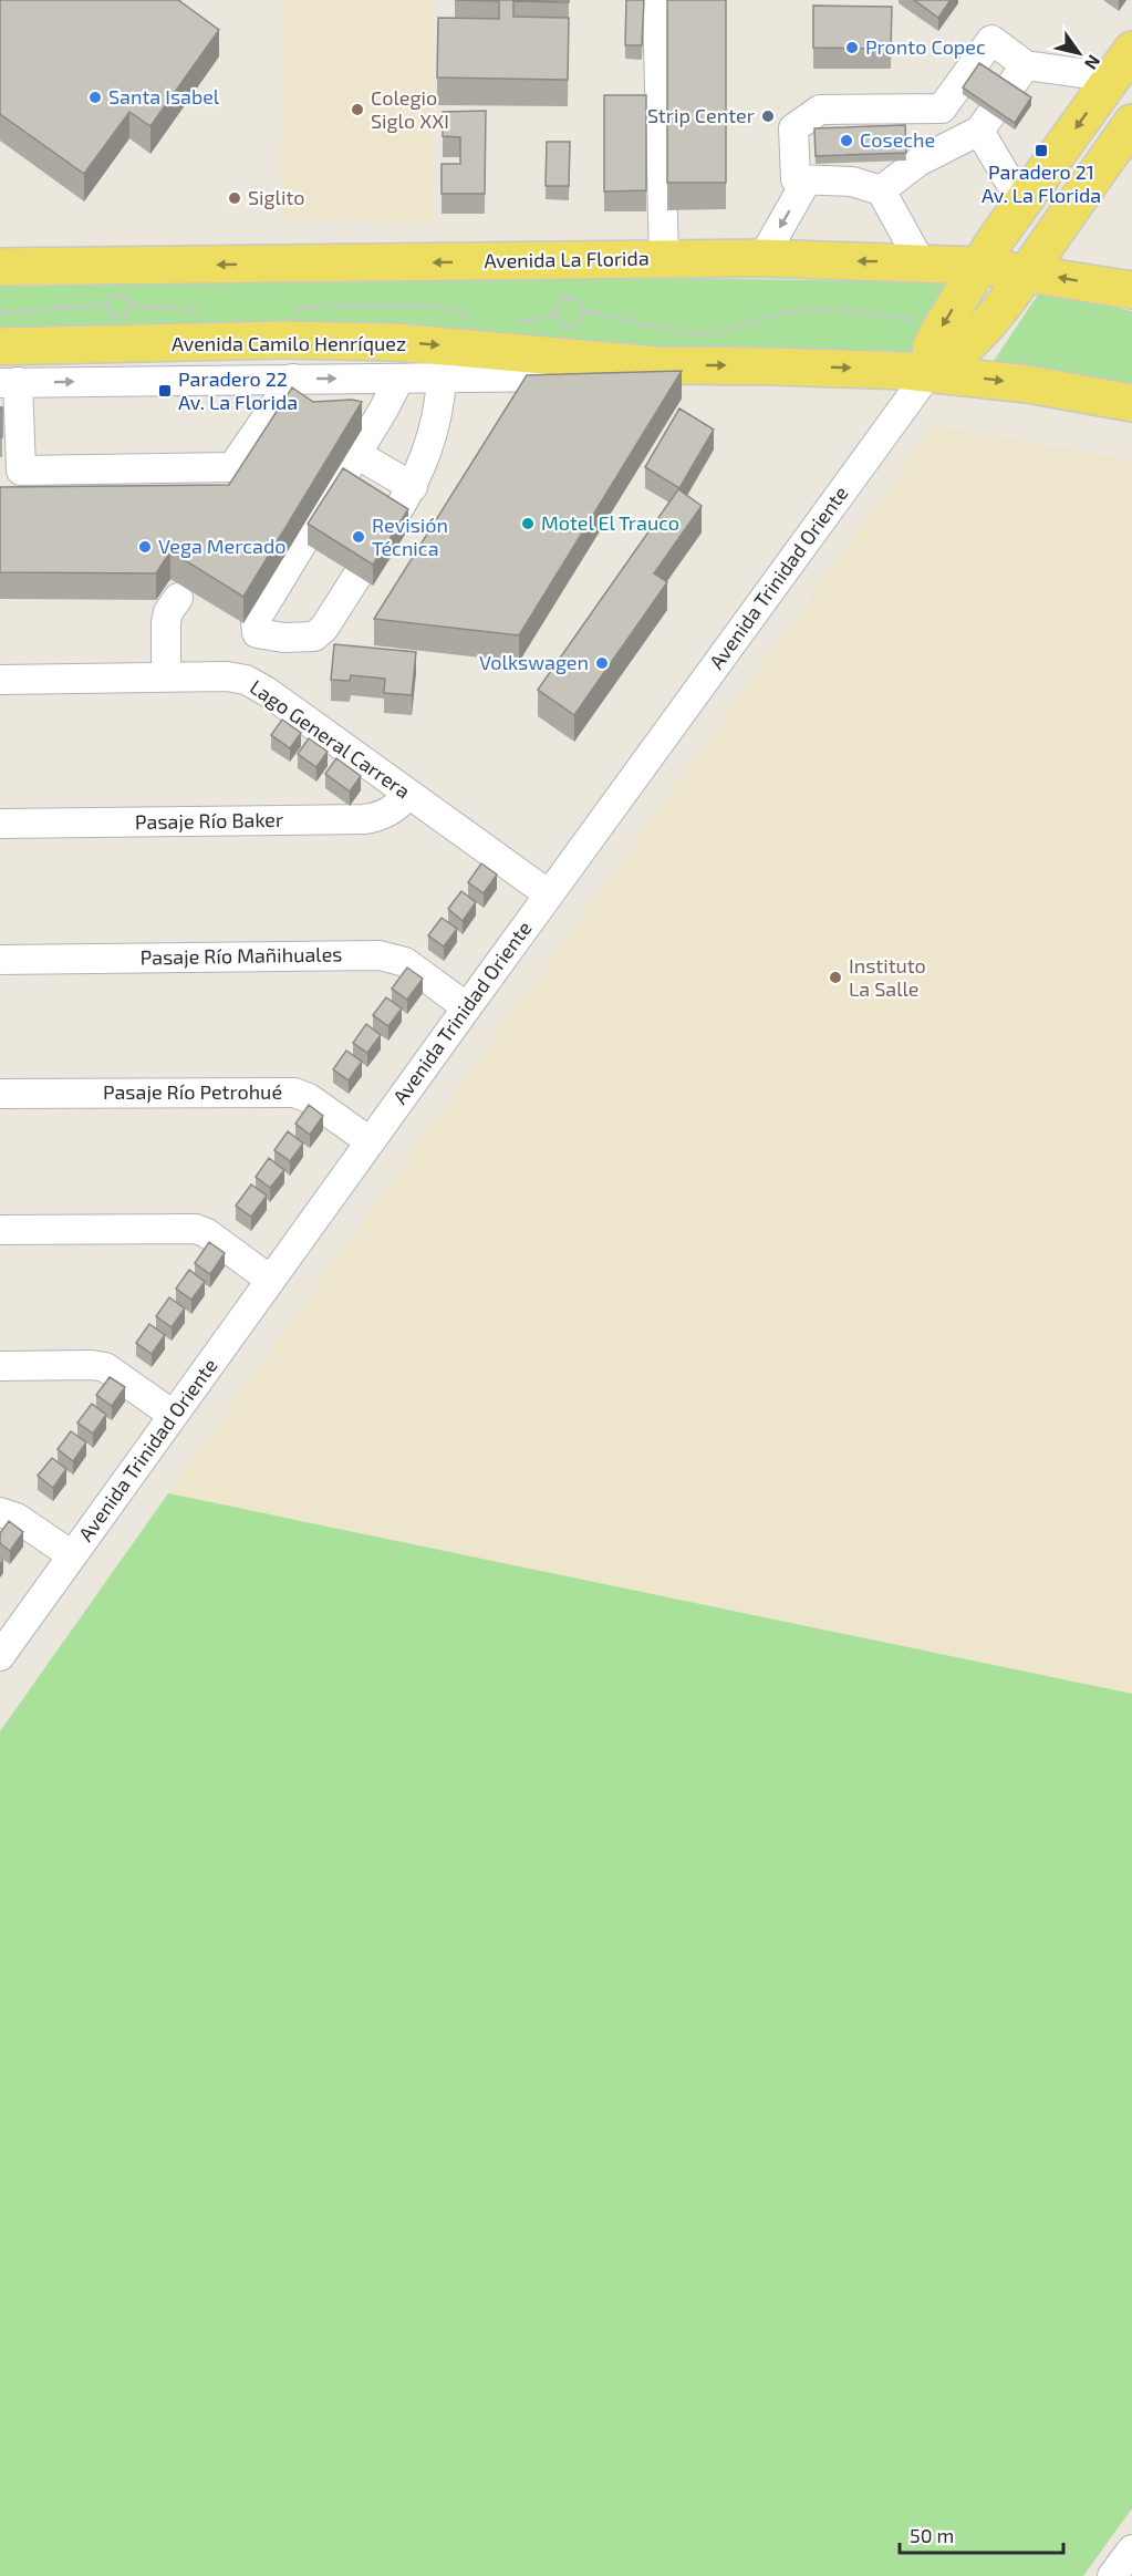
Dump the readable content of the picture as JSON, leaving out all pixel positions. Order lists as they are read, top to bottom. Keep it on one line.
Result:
{"streets":{"main road":["Avenida La Florida","Avenida Camilo Henríquez","Avenida Trinidad Oriente"],"street":["Lago General Carrera","Pasaje Río Baker","Pasaje Río Mañihuales","Pasaje Río Petrohué"]},"crossings":[["Avenida La Florida","Avenida Trinidad Oriente"],["Avenida Camilo Henríquez","Avenida Trinidad Oriente"],["Avenida Trinidad Oriente","Lago General Carrera"],["Avenida Trinidad Oriente","Pasaje Río Mañihuales"],["Avenida Trinidad Oriente","Pasaje Río Petrohué"],["Lago General Carrera","Pasaje Río Baker"]],"one_way":["Avenida La Florida","Avenida Camilo Henríquez"],"places":{"other":["Pronto Copec","Santa Isabel","Colegio Siglo XXI","Strip Center","Coseche","Siglito","Motel El Trauco","Revisión Técnica","Vega Mercado","Volkswagen","Instituto La Salle"],"transit":["Paradero 21 Av. La Florida","Paradero 22 Av. La Florida"]},"scale_bar":"50 m","north":"bottom right"}
